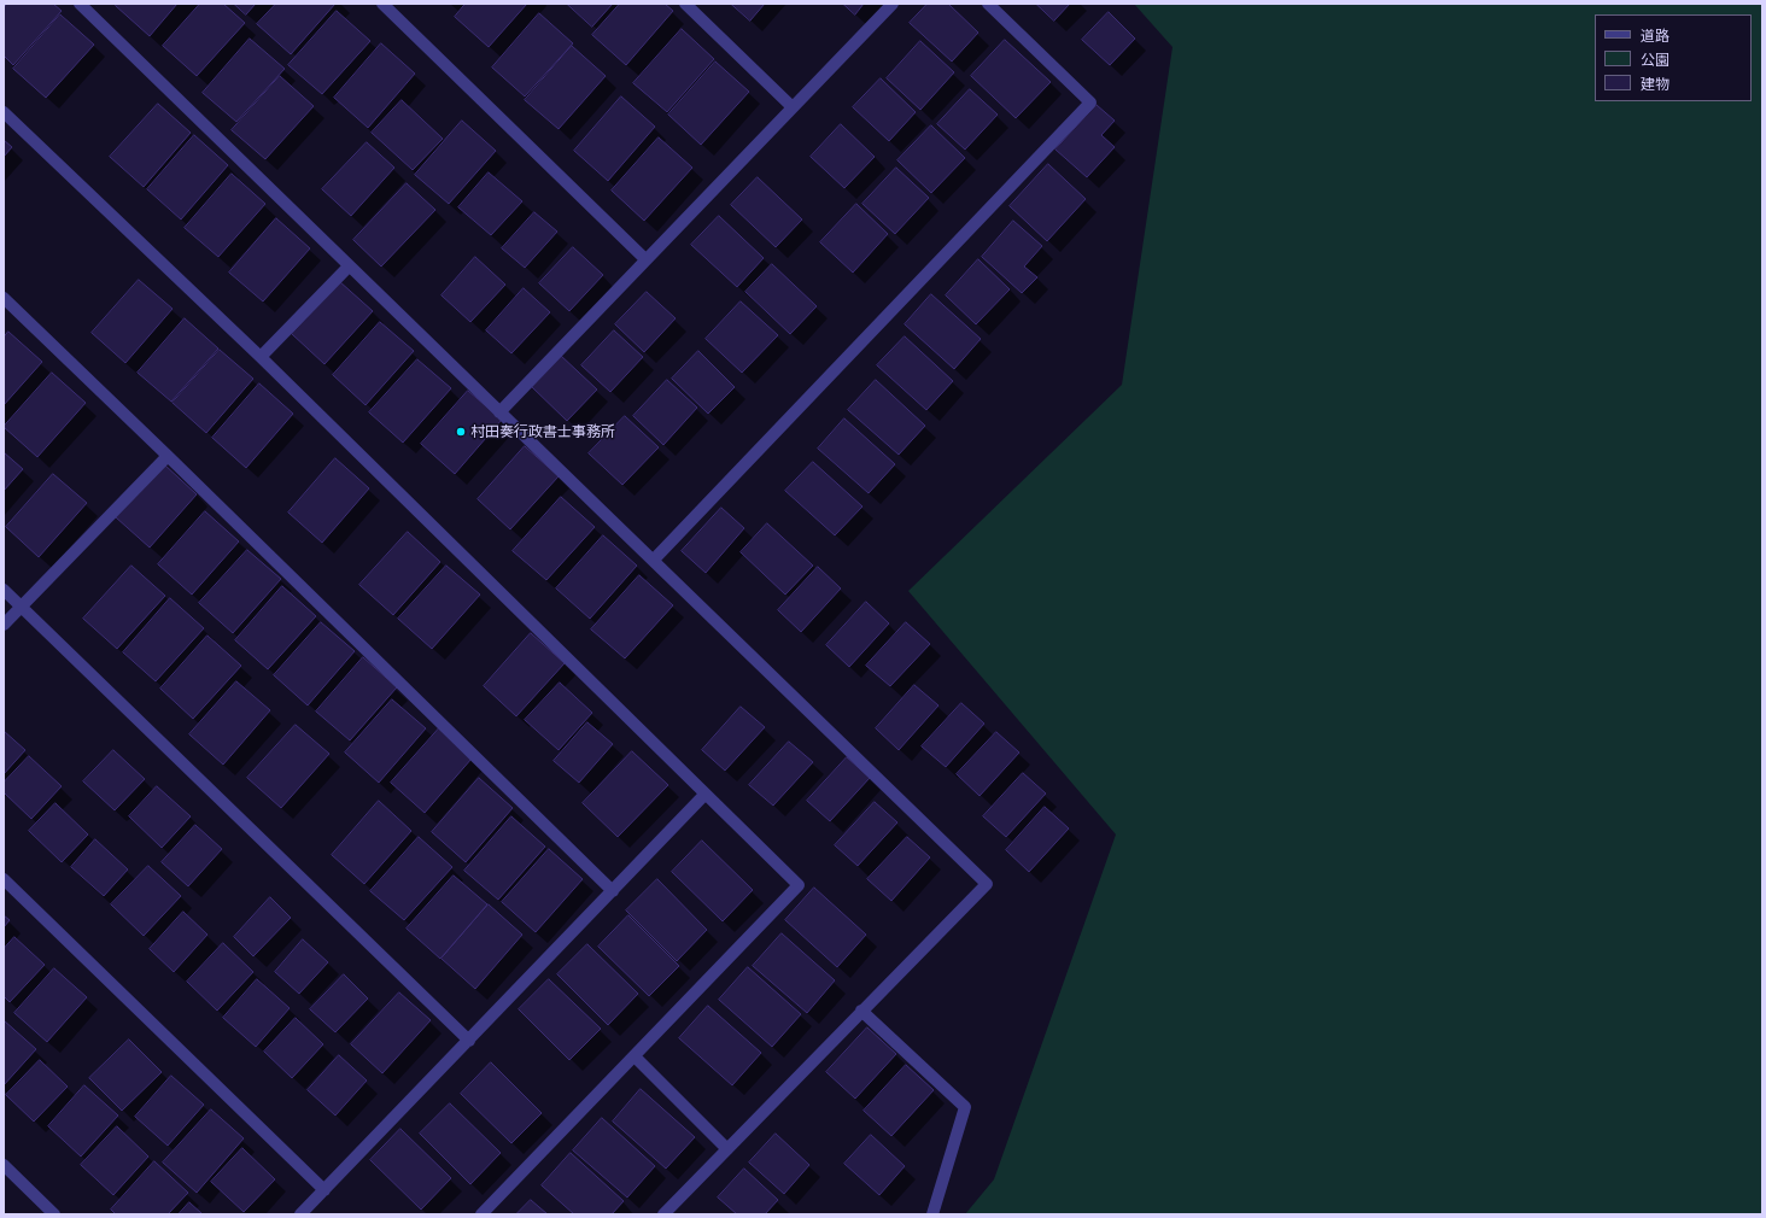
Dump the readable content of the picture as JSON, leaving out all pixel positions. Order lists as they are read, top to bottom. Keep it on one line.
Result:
{"places":["村田奏行政書士事務所"],"legend":["道路","公園","建物"]}
